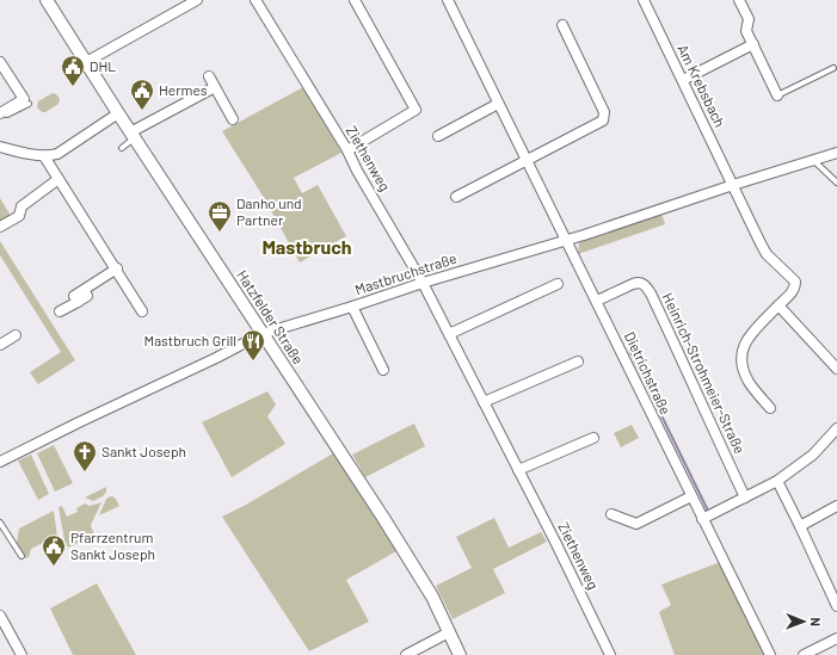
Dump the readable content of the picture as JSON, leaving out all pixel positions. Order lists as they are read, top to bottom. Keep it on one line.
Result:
{"streets":{"street":["Am Krebsbach","Ziethenweg","Mastbruchstraße","Hatzfelder Straße","Dietrichstraße","Heinrich-Strohmeier-Straße"]},"crossings":[["Am Krebsbach","Mastbruchstraße"],["Ziethenweg","Mastbruchstraße"],["Mastbruchstraße","Hatzfelder Straße"],["Mastbruchstraße","Dietrichstraße"],["Dietrichstraße","Heinrich-Strohmeier-Straße"]],"districts":["Mastbruch"],"places":{"public building":["DHL","Hermes","Pfarrzentrum Sankt Joseph"],"office":["Danho und Partner"],"restaurant":["Mastbruch Grill"],"church":["Sankt Joseph"]},"north":"right"}
